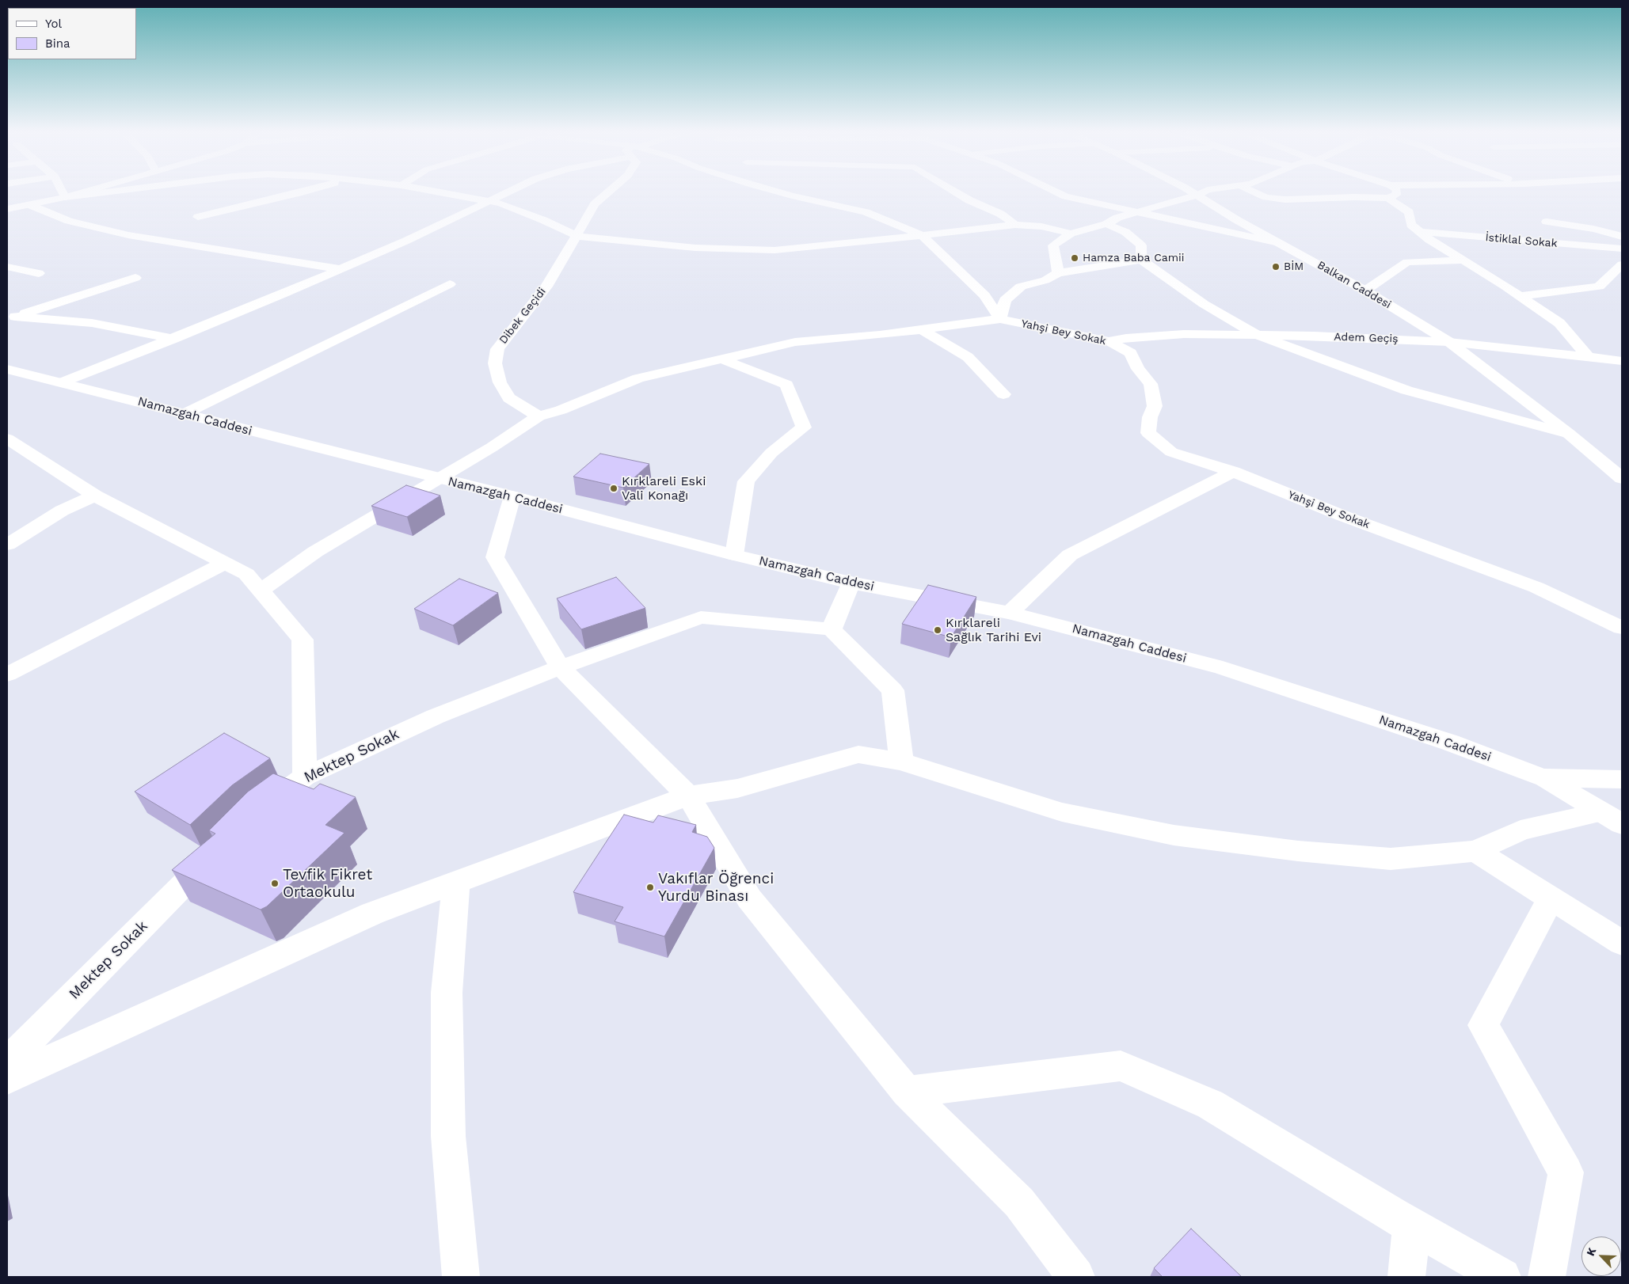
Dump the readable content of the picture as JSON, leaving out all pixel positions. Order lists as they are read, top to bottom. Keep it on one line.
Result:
{"streets":{"street":["İstiklal Sokak","Balkan Caddesi","Dibek Geçidi","Yahşi Bey Sokak","Adem Geçiş","Namazgah Caddesi","Mektep Sokak"]},"crossings":[["Balkan Caddesi","Adem Geçiş"],["Dibek Geçidi","Yahşi Bey Sokak"],["Yahşi Bey Sokak","Adem Geçiş"]],"places":["Hamza Baba Camii","BİM","Kırklareli Eski Vali Konağı","Kırklareli Sağlık Tarihi Evi","Tevfik Fikret Ortaokulu","Vakıflar Öğrenci Yurdu Binası"],"legend":["Yol","Bina"],"north":"top left"}
